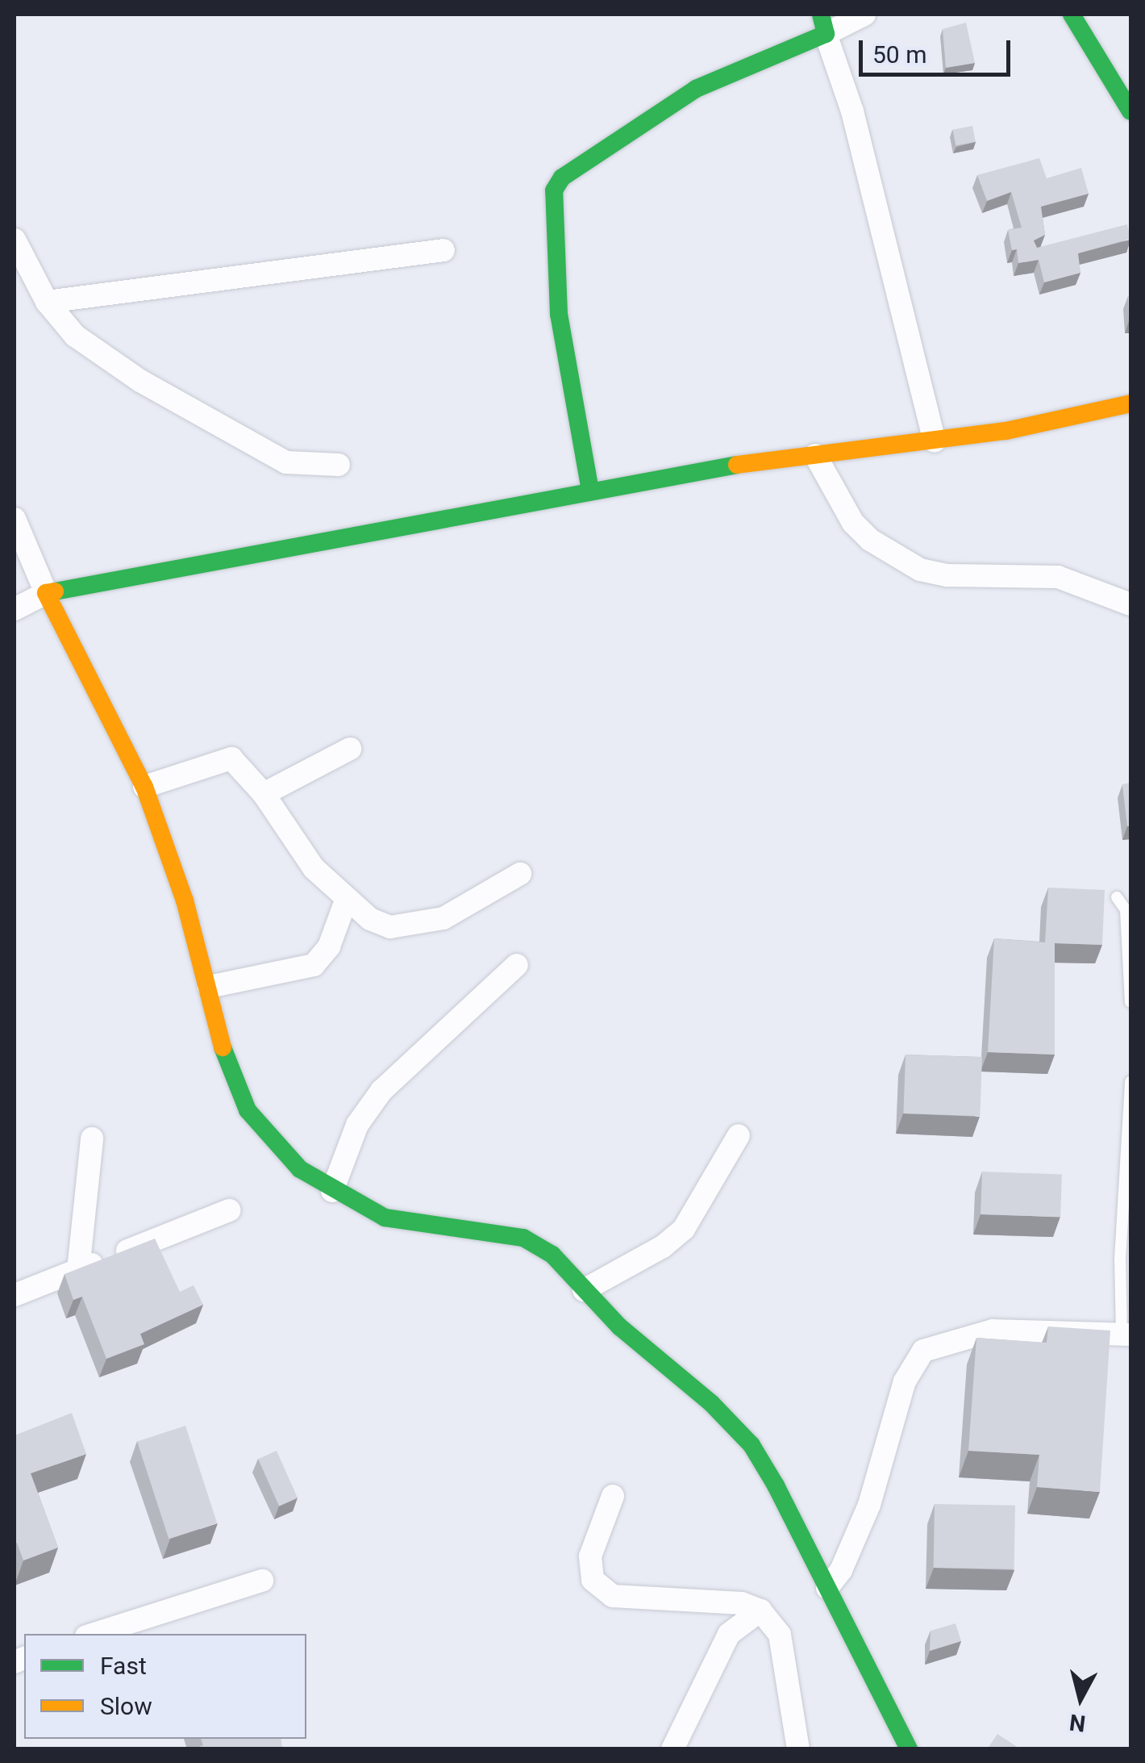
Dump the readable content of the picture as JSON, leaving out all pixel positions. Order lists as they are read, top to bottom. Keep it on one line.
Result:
{"legend":["Fast","Slow"],"scale_bar":"50 m","north":"bottom"}
